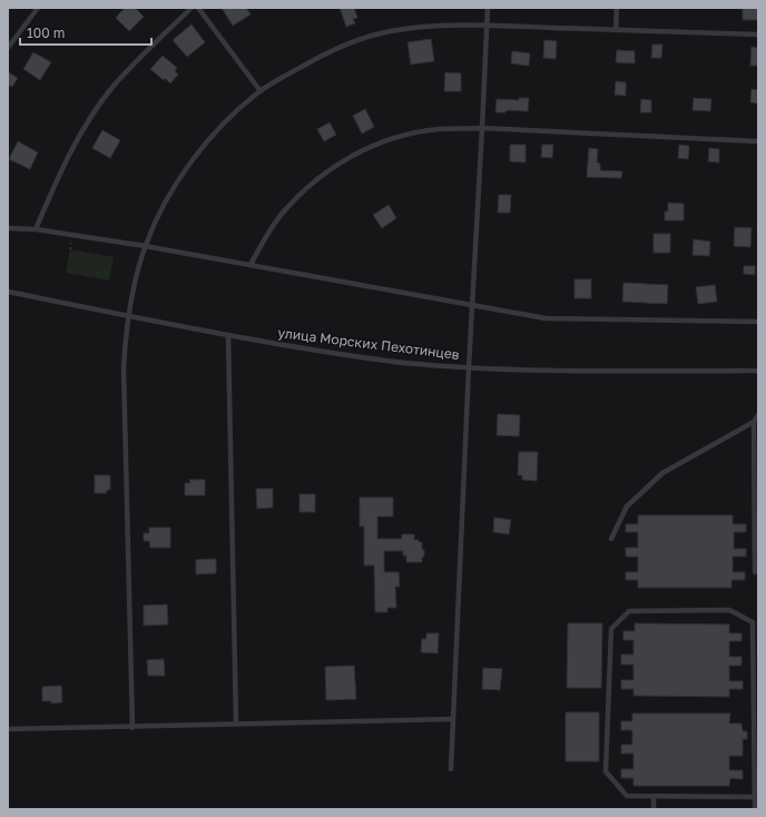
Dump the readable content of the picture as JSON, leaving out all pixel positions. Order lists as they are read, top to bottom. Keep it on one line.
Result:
{"streets":{"lane":["улица Морских Пехотинцев"]},"scale_bar":"100 m"}
